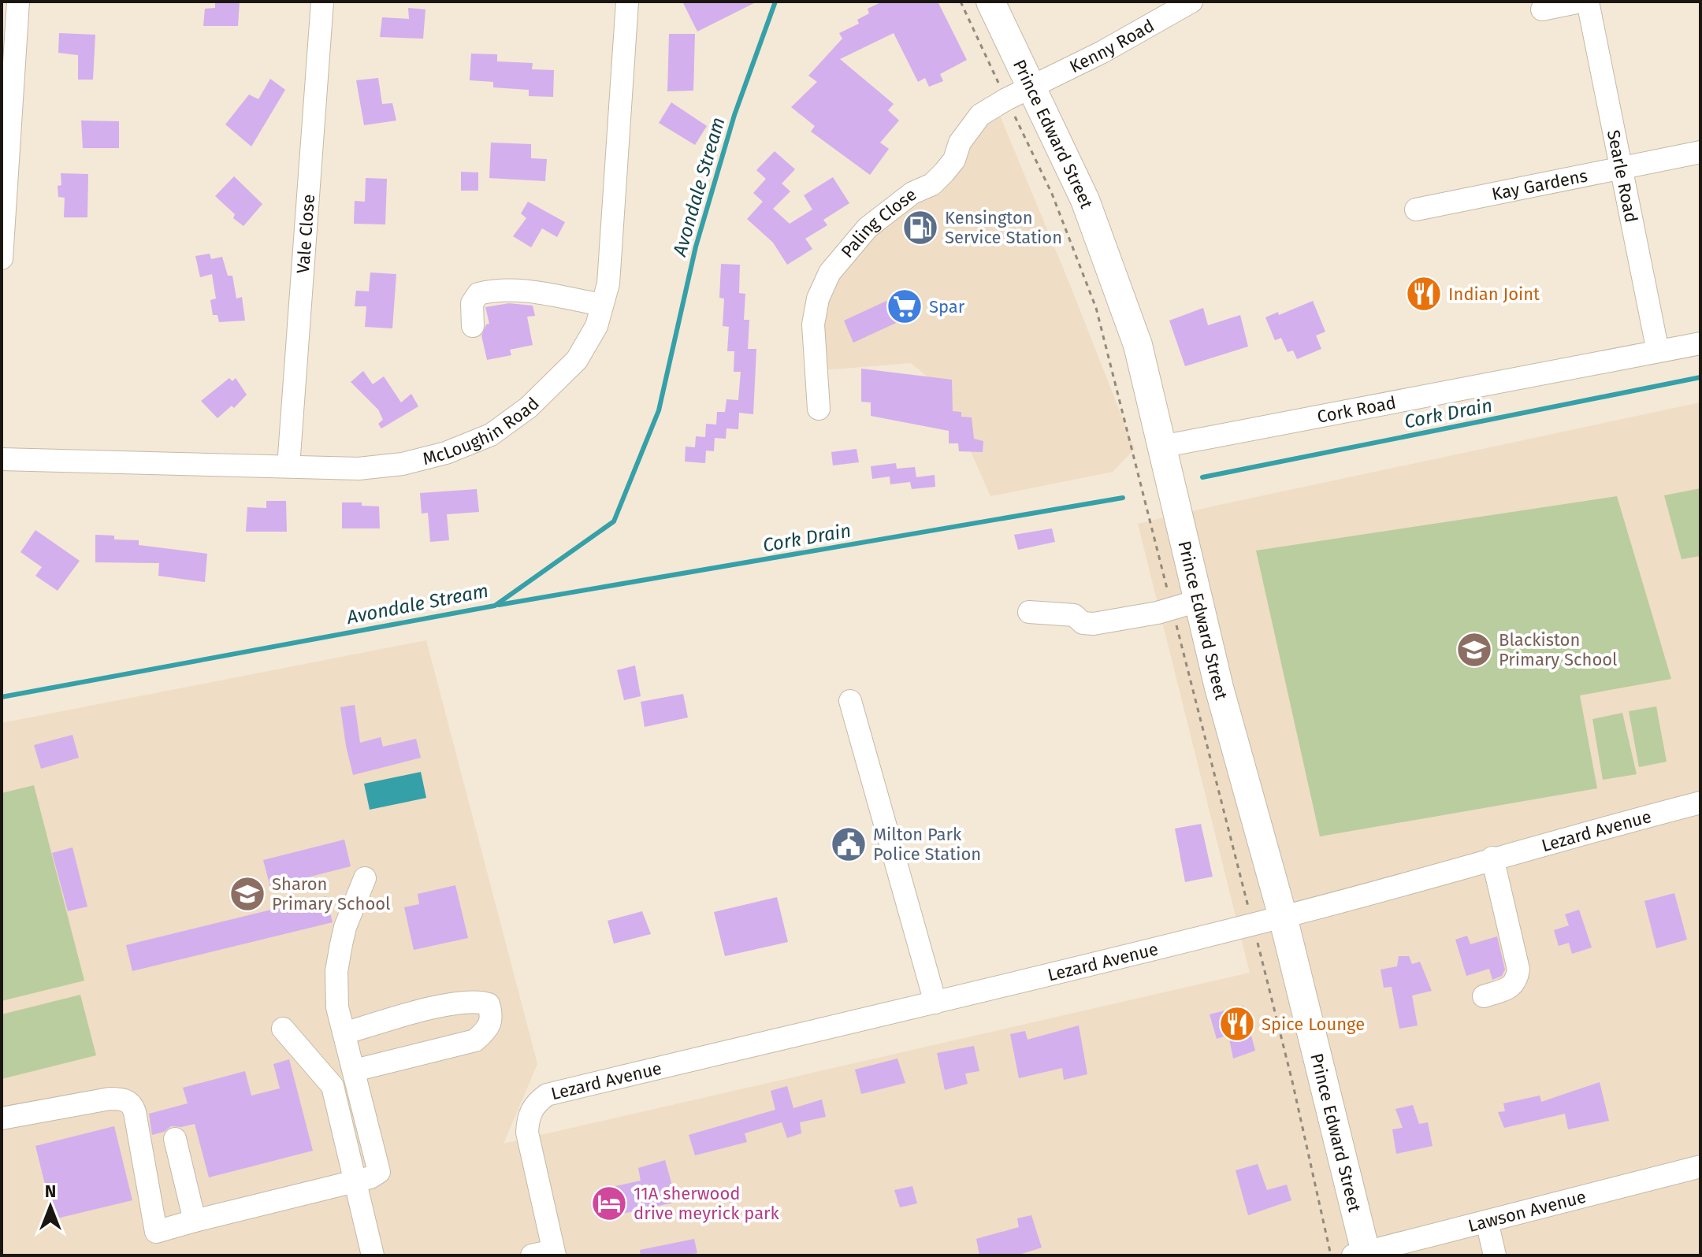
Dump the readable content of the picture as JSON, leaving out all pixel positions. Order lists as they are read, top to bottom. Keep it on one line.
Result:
{"streets":{"main road":["Prince Edward Street"],"street":["Kenny Road","Searle Road","Kay Gardens","Paling Close","Vale Close","Cork Road","McLoughin Road","Lezard Avenue","Lawson Avenue"]},"crossings":[["Kenny Road","Prince Edward Street"],["Kenny Road","Paling Close"],["Prince Edward Street","Paling Close"],["Prince Edward Street","Cork Road"],["Prince Edward Street","Lezard Avenue"],["Prince Edward Street","Lawson Avenue"],["Searle Road","Kay Gardens"],["Searle Road","Cork Road"],["Vale Close","McLoughin Road"]],"water":["Avondale Stream","Cork Drain"],"places":{"fuel station":["Kensington Service Station"],"restaurant":["Indian Joint","Spice Lounge"],"supermarket":["Spar"],"school or university":["Blackiston Primary School","Sharon Primary School"],"public building":["Milton Park Police Station"],"hotel":["11A sherwood drive meyrick park"]},"north":"top"}
